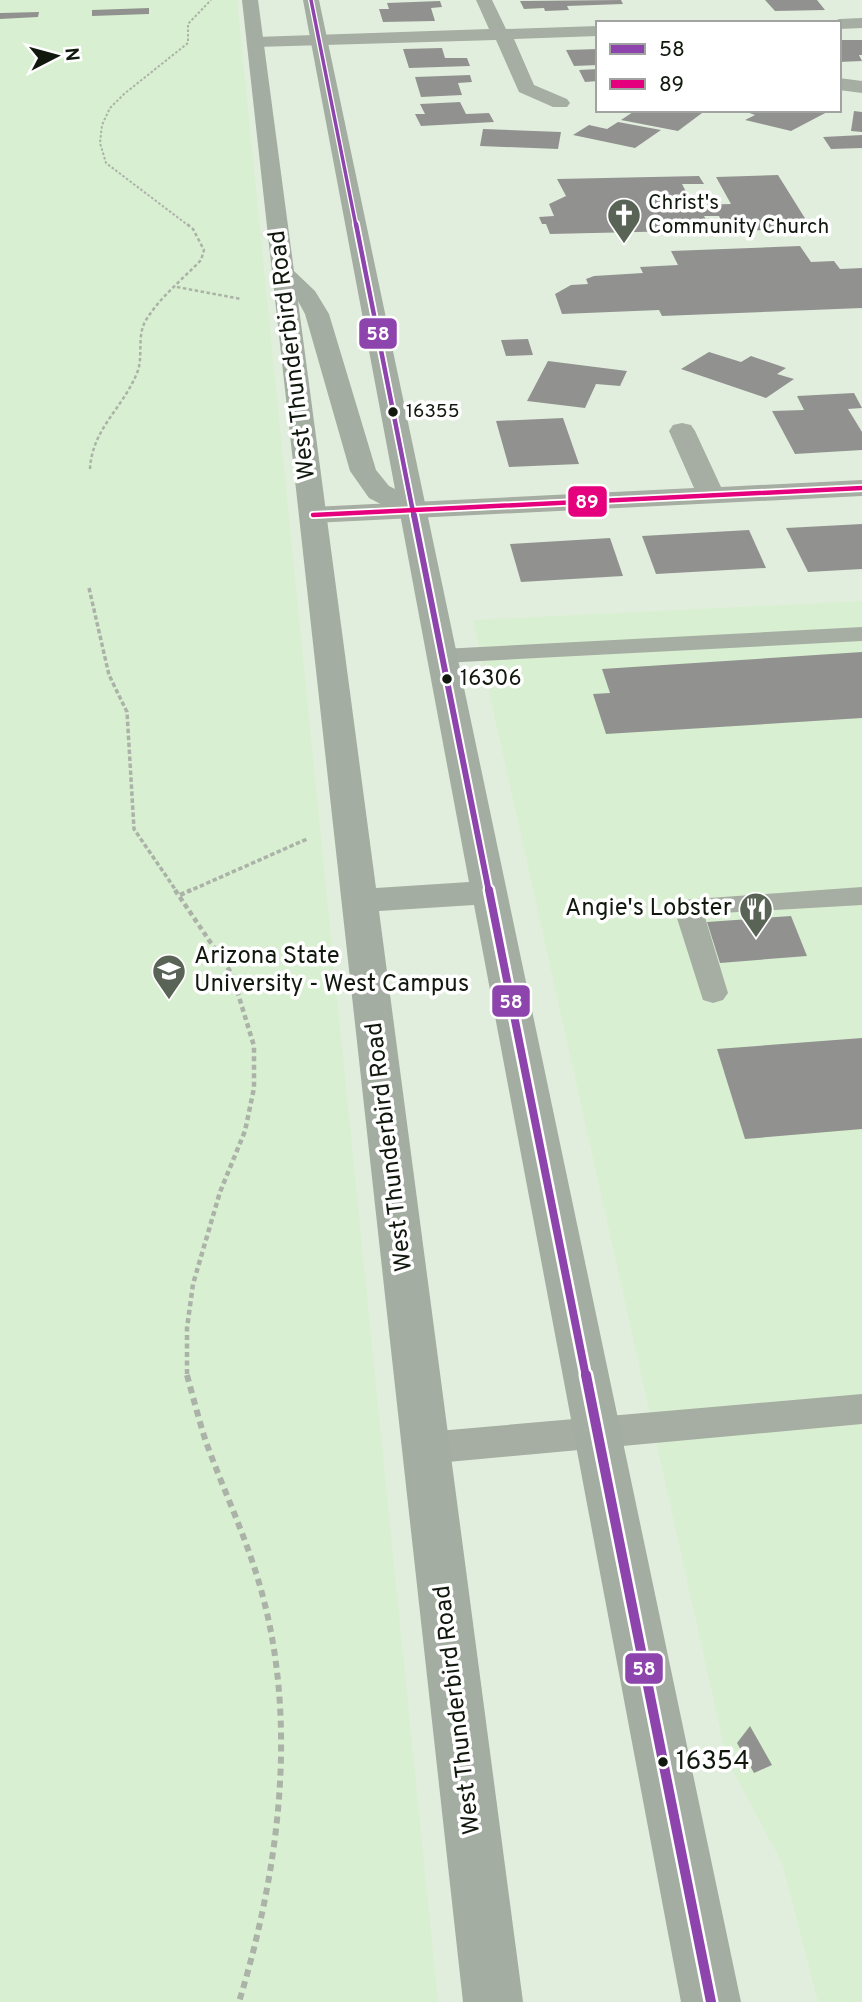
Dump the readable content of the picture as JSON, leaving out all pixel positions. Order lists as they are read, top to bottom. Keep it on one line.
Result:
{"streets":{"main road":["West Thunderbird Road"]},"places":{"church":["Christ's Community Church"],"other":["16355","16306","16354"],"restaurant":["Angie's Lobster"],"school or university":["Arizona State University - West Campus"]},"lines":["transit line 58","transit line 89"],"legend":["58","89"],"north":"right"}
